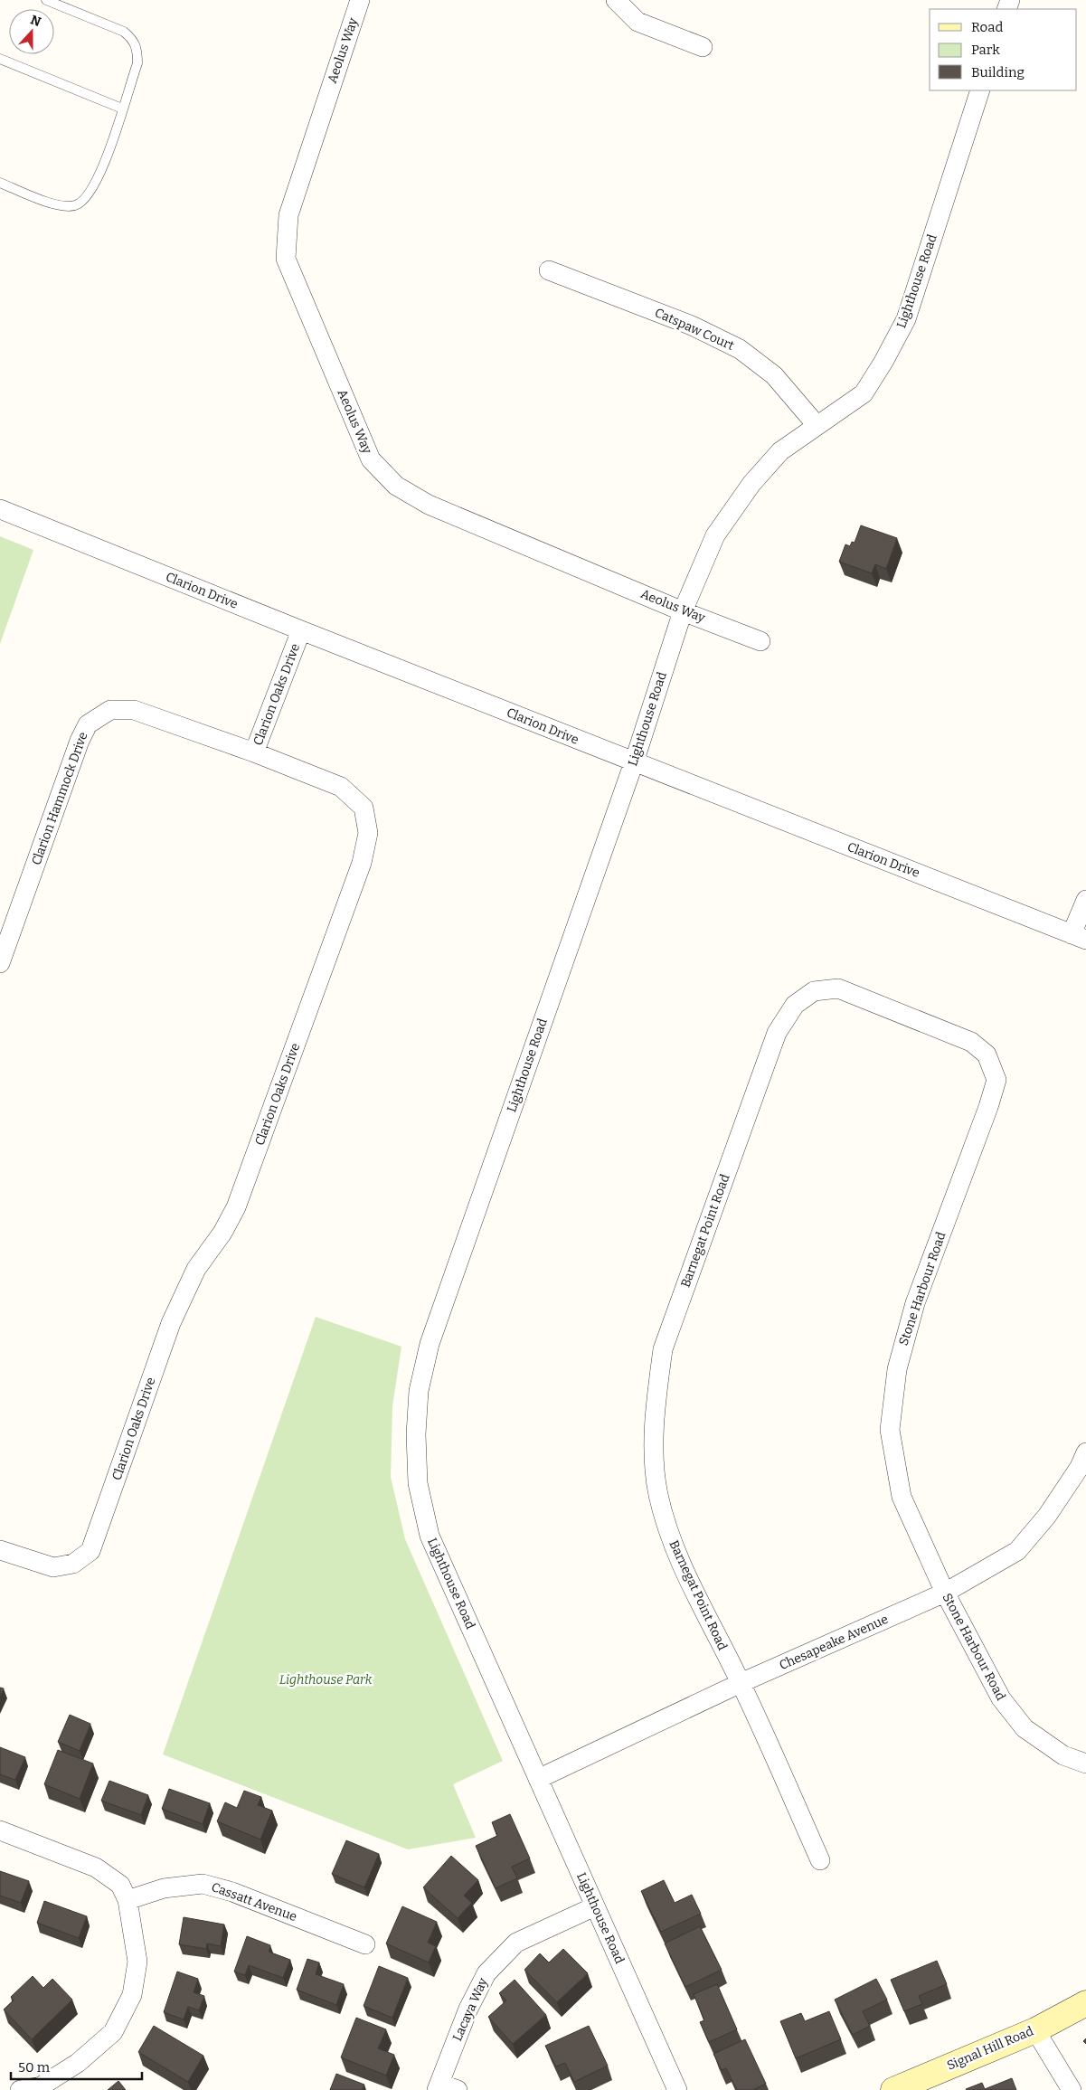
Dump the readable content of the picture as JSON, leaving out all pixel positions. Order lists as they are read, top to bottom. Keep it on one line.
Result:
{"streets":{"street":["Aeolus Way","Lighthouse Road","Catspaw Court","Clarion Drive","Clarion Oaks Drive","Clarion Hammock Drive","Barnegat Point Road","Stone Harbour Road","Chesapeake Avenue","Cassatt Avenue","Lacaya Way","Signal Hill Road"]},"crossings":[["Aeolus Way","Lighthouse Road"],["Lighthouse Road","Catspaw Court"],["Lighthouse Road","Clarion Drive"],["Lighthouse Road","Chesapeake Avenue"],["Lighthouse Road","Lacaya Way"],["Clarion Drive","Clarion Oaks Drive"],["Clarion Oaks Drive","Clarion Hammock Drive"],["Barnegat Point Road","Stone Harbour Road"],["Barnegat Point Road","Chesapeake Avenue"],["Stone Harbour Road","Chesapeake Avenue"]],"parks":["Lighthouse Park"],"legend":["Road","Park","Building"],"scale_bar":"50 m","north":"top"}
